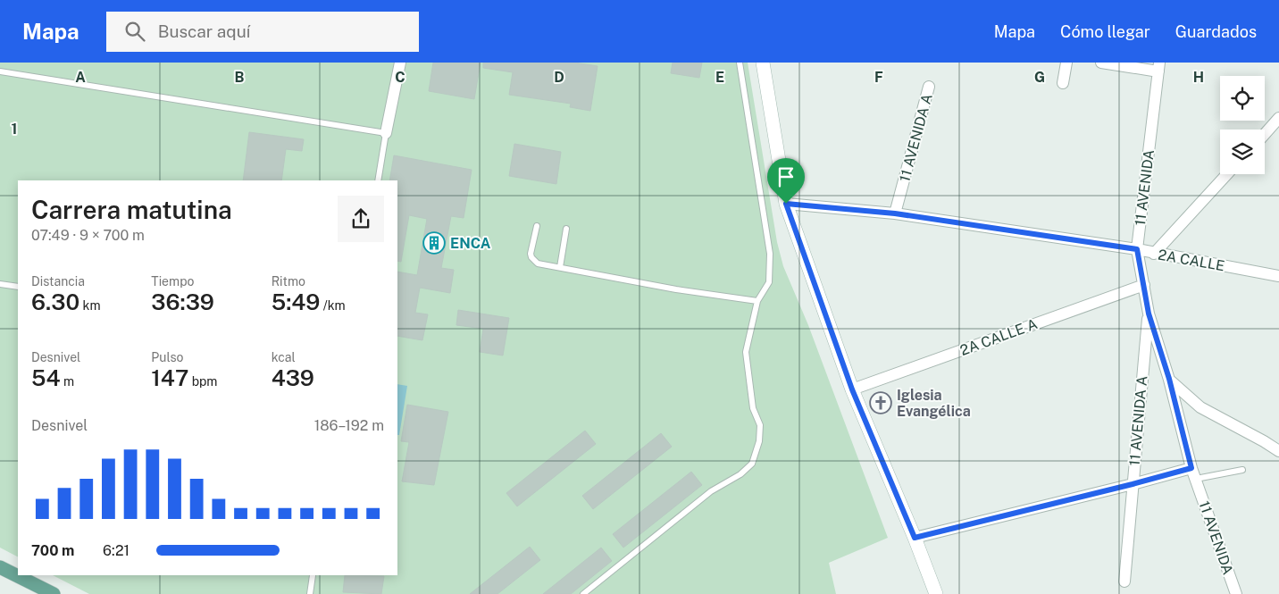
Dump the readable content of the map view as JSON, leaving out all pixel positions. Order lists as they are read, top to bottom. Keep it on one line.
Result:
{"streets":{"street":["11 AVENIDA A","11 AVENIDA","2A CALLE","2A CALLE A"]},"crossings":[["11 AVENIDA A","11 AVENIDA"],["11 AVENIDA A","2A CALLE"],["11 AVENIDA","2A CALLE"],["11 AVENIDA","2A CALLE A"]],"places":{"building":["ENCA"],"church":["Iglesia Evangélica"]},"page":{"header":"Mapa","search":"Buscar aquí","nav":["Mapa","Cómo llegar","Guardados"],"heading":["Carrera matutina","07:49 · 9 × 700 m"],"stats":[["Distancia","6.30 km"],["Tiempo","36:39"],["Ritmo","5:49 /km"],["Desnivel","54 m"],["Pulso","147 bpm"],["kcal","439"]],"chart":["Desnivel","186–192 m"],"list":[{"name":"700 m","note":"6:21"}]},"grid":{"columns":["A","B","C","D","E","F","G","H"],"rows":["1"]}}
